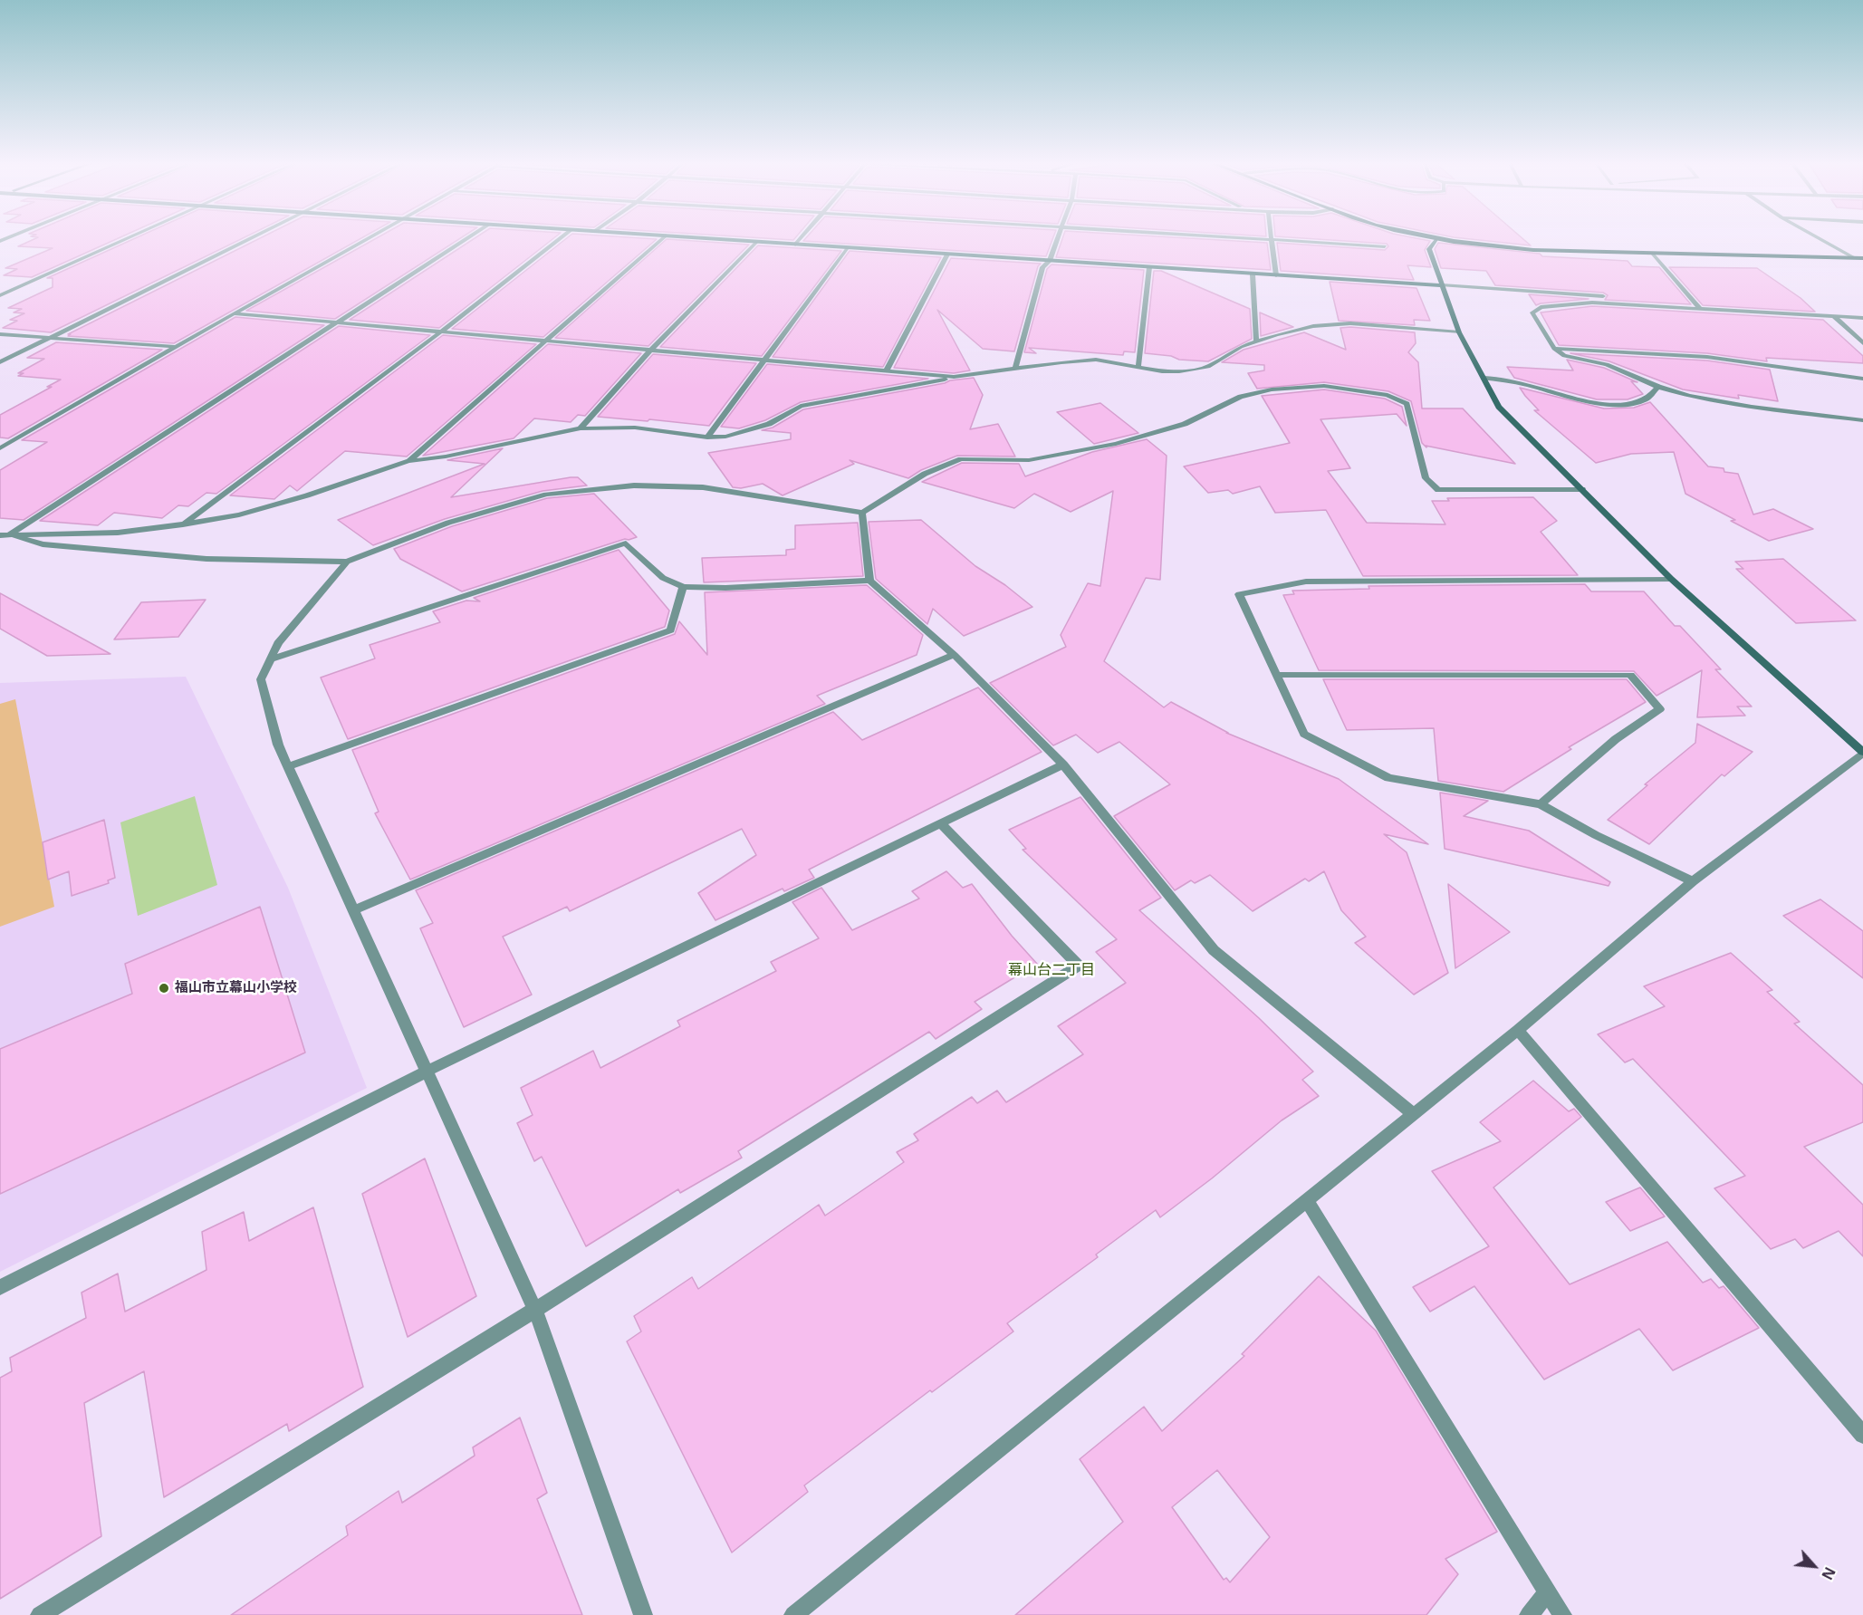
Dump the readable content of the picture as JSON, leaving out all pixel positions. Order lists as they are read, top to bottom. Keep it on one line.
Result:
{"districts":["幕山台二丁目"],"places":["福山市立幕山小学校"],"north":"bottom right"}
